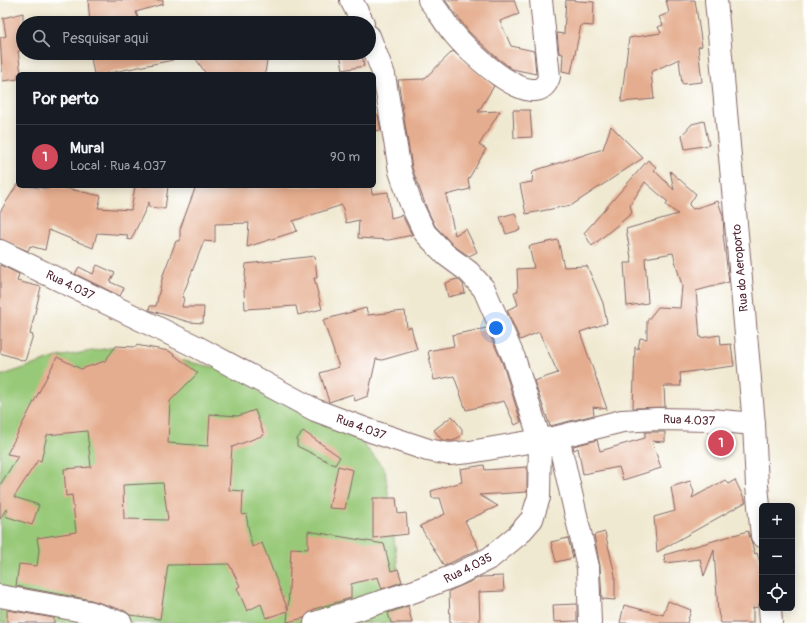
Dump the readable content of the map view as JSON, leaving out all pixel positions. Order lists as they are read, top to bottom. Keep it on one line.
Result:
{"streets":{"street":["Rua do Aeroporto","Rua 4.037","Rua 4.035"]},"crossings":[["Rua do Aeroporto","Rua 4.037"],["Rua 4.037","Rua 4.035"]],"page":{"search":"Pesquisar aqui","heading":"Por perto","list":[{"mark":"1","name":"Mural","note":"Local · Rua 4.037","value":"90 m"}],"pins":"1","map_buttons":["+","−"]}}
